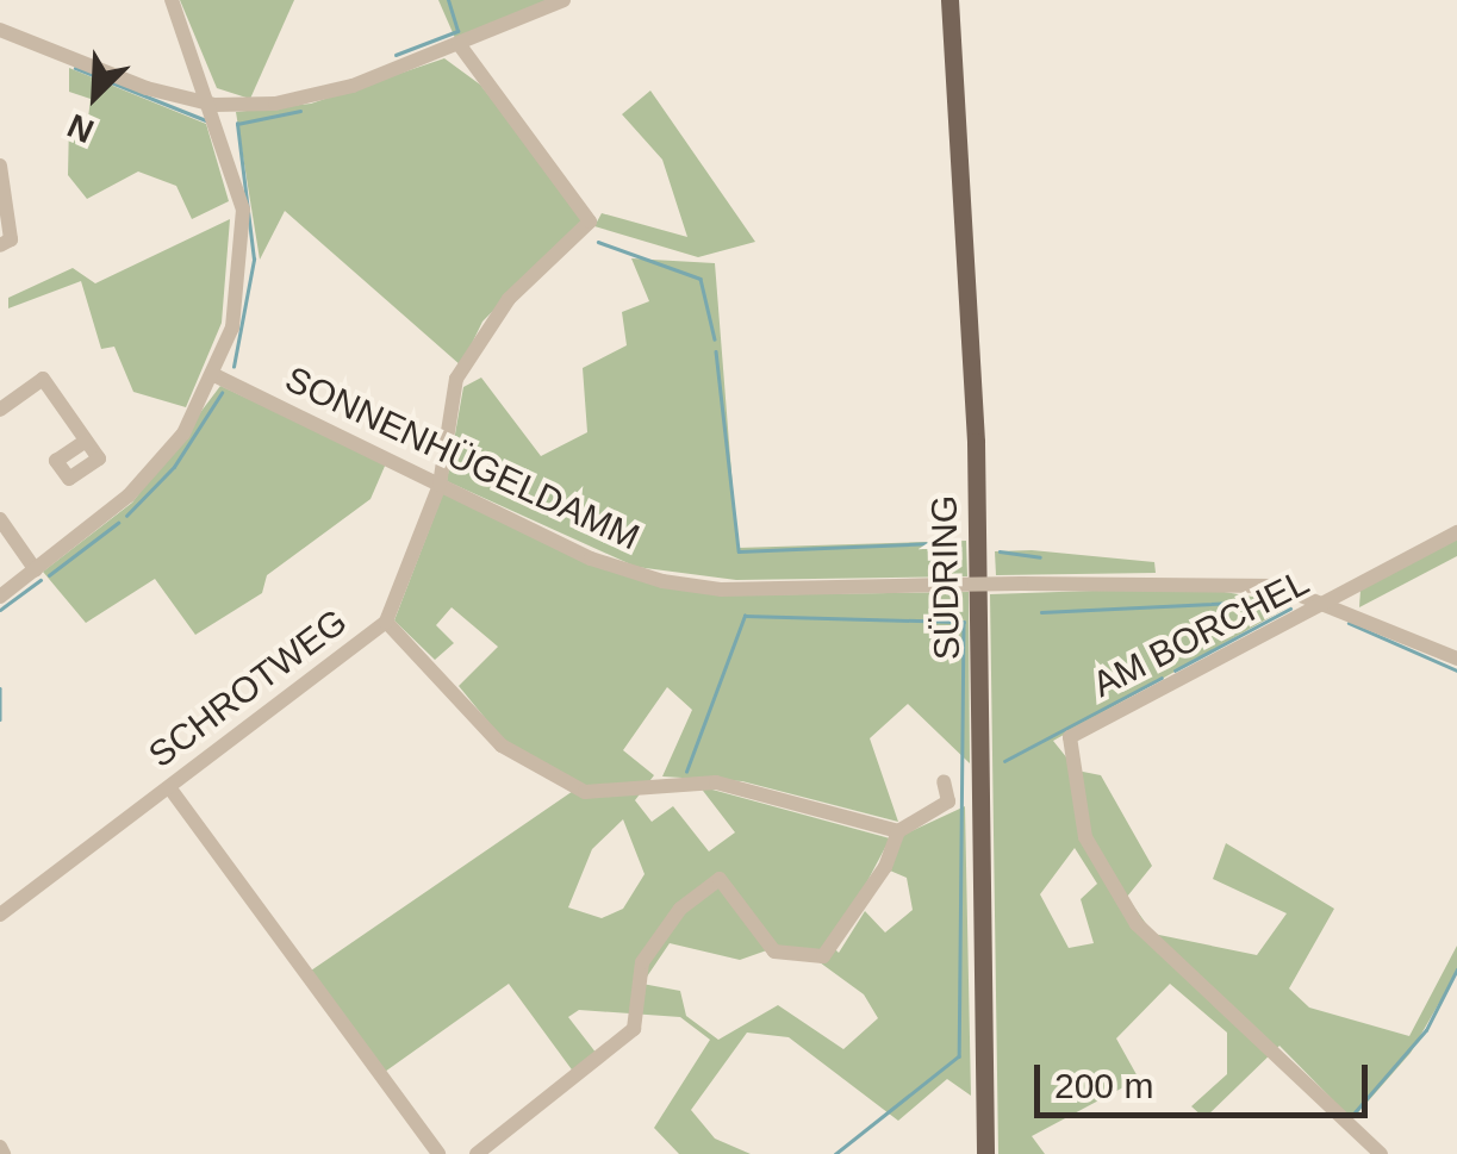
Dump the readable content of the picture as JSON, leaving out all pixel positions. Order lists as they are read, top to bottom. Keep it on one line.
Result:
{"streets":{"main road":["SÜDRING"],"street":["SONNENHÜGELDAMM","AM BORCHEL","SCHROTWEG"]},"crossings":[["SONNENHÜGELDAMM","AM BORCHEL"],["SONNENHÜGELDAMM","SCHROTWEG"]],"scale_bar":"200 m","north":"bottom left"}
